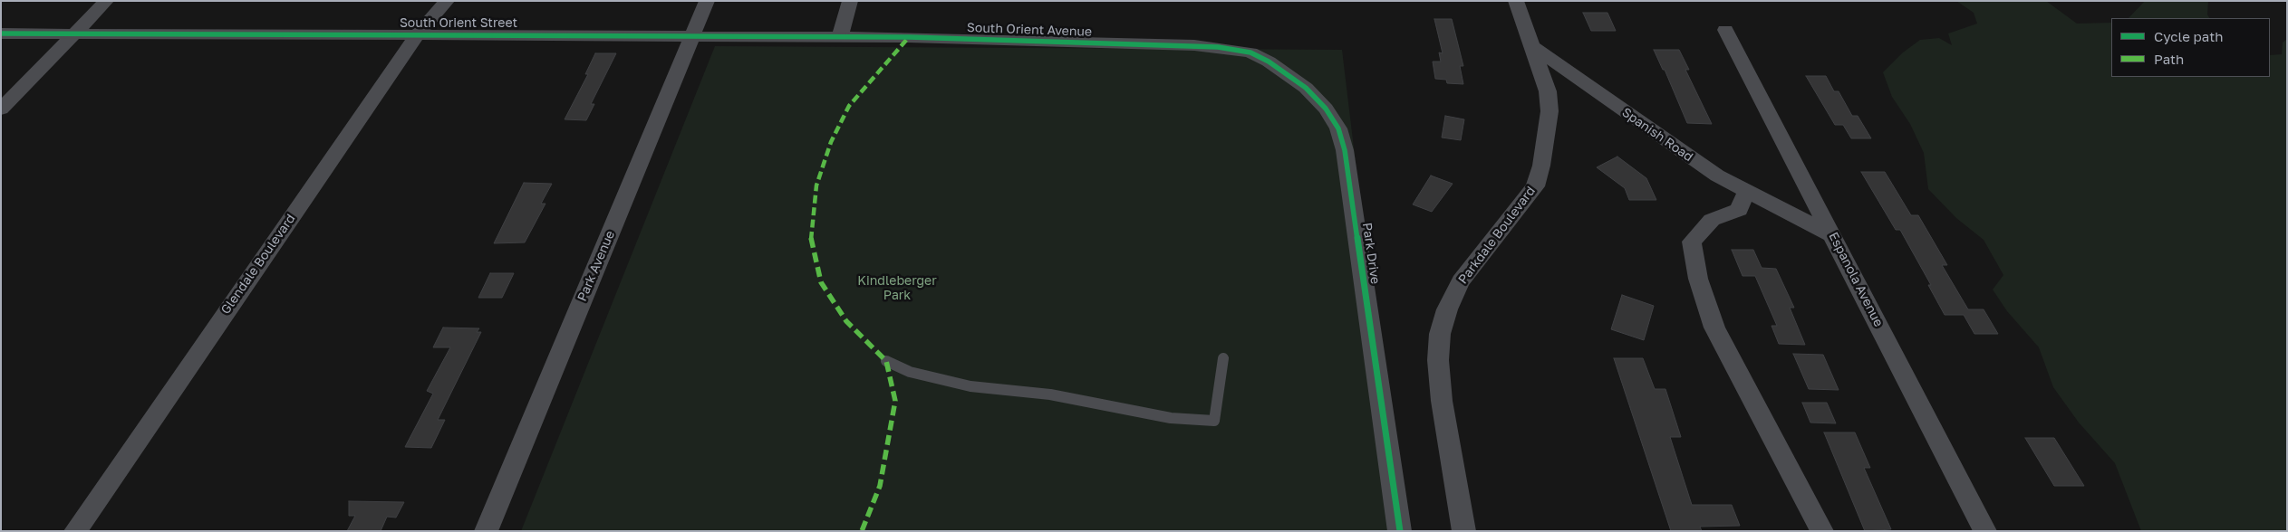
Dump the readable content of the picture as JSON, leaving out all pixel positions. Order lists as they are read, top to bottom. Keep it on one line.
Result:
{"streets":{"street":["South Orient Street","South Orient Avenue","Spanish Road","Parkdale Boulevard","Park Drive","Glendale Boulevard","Park Avenue","Espanola Avenue"]},"crossings":[["South Orient Street","South Orient Avenue"],["South Orient Street","Glendale Boulevard"],["South Orient Street","Park Avenue"],["South Orient Avenue","Park Drive"],["Spanish Road","Parkdale Boulevard"],["Spanish Road","Espanola Avenue"]],"parks":["Kindleberger Park"],"legend":["Cycle path","Path"]}
